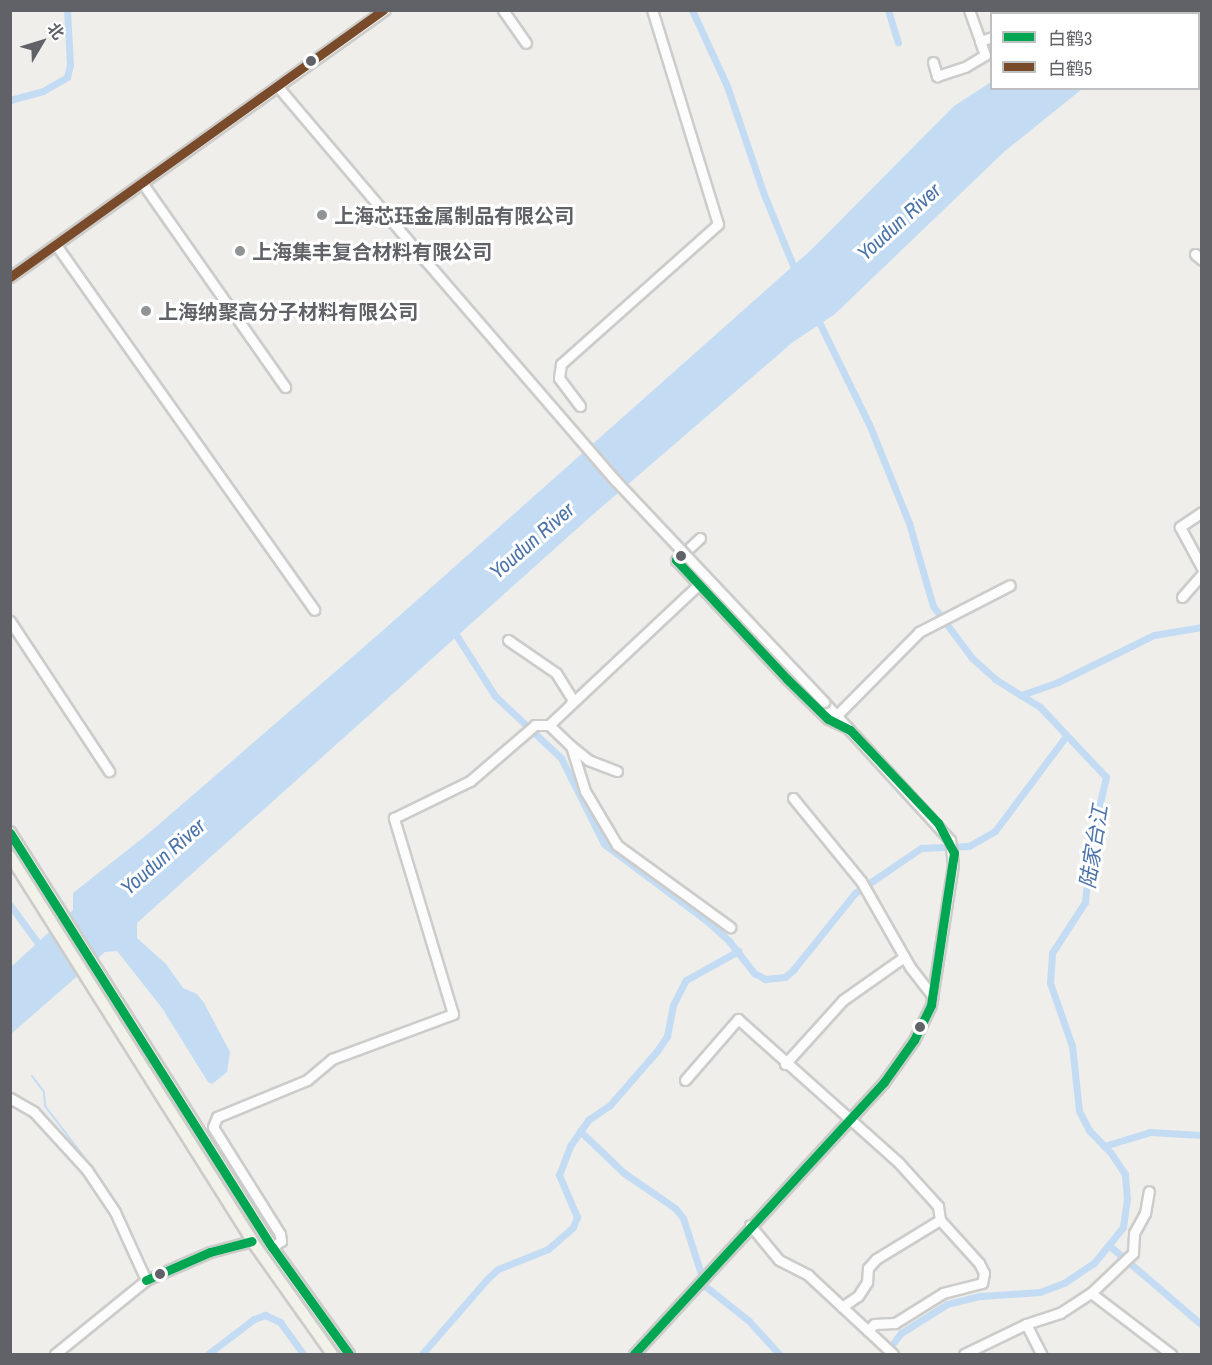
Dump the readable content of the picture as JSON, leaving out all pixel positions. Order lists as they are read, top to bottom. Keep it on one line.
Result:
{"water":["Youdun River","陆家台江"],"places":["上海芯珏金属制品有限公司","上海集丰复合材料有限公司","上海纳聚高分子材料有限公司"],"lines":["transit line 白鹤5","transit line 白鹤3"],"legend":["白鹤3","白鹤5"],"north":"top right"}
